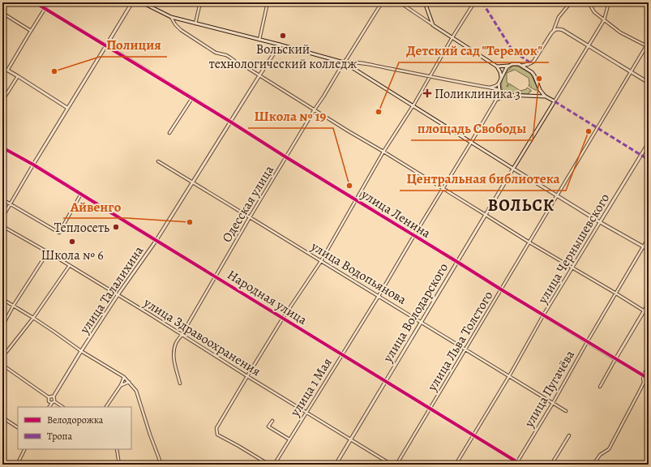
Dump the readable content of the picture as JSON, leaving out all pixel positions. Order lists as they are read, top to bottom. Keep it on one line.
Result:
{"streets":{"street":["Одесская улица","улица Ленина","улица Чернышевского","улица Водопьянова","улица Талалихина","Народная улица","улица Володарского","улица Здравоохранения","улица Льва Толстого","улица 1 Мая","улица Пугачёва"]},"crossings":[["Одесская улица","улица Ленина"],["Одесская улица","улица Водопьянова"],["Одесская улица","Народная улица"],["Одесская улица","улица Здравоохранения"],["улица Ленина","улица Чернышевского"],["улица Ленина","улица Талалихина"],["улица Ленина","улица Володарского"],["улица Ленина","улица Льва Толстого"],["улица Ленина","улица 1 Мая"],["улица Ленина","улица Пугачёва"],["улица Чернышевского","улица Водопьянова"],["улица Чернышевского","Народная улица"],["улица Водопьянова","улица Талалихина"],["улица Водопьянова","улица Володарского"],["улица Водопьянова","улица Льва Толстого"],["улица Водопьянова","улица 1 Мая"],["улица Водопьянова","улица Пугачёва"],["улица Талалихина","Народная улица"],["улица Талалихина","улица Здравоохранения"],["Народная улица","улица Володарского"],["Народная улица","улица Льва Толстого"],["Народная улица","улица 1 Мая"],["Народная улица","улица Пугачёва"],["улица Володарского","улица Здравоохранения"],["улица Здравоохранения","улица 1 Мая"]],"districts":["ВОЛЬСК"],"places":{"other":["Вольский технологический колледж","Полиция","площадь Свободы","Детский сад \"Теремок\"","Центральная библиотека","Школа № 19","Айвенго","Теплосеть","Школа № 6"],"health":["Поликлиника 3"]},"legend":["Велодорожка","Тропа"]}
